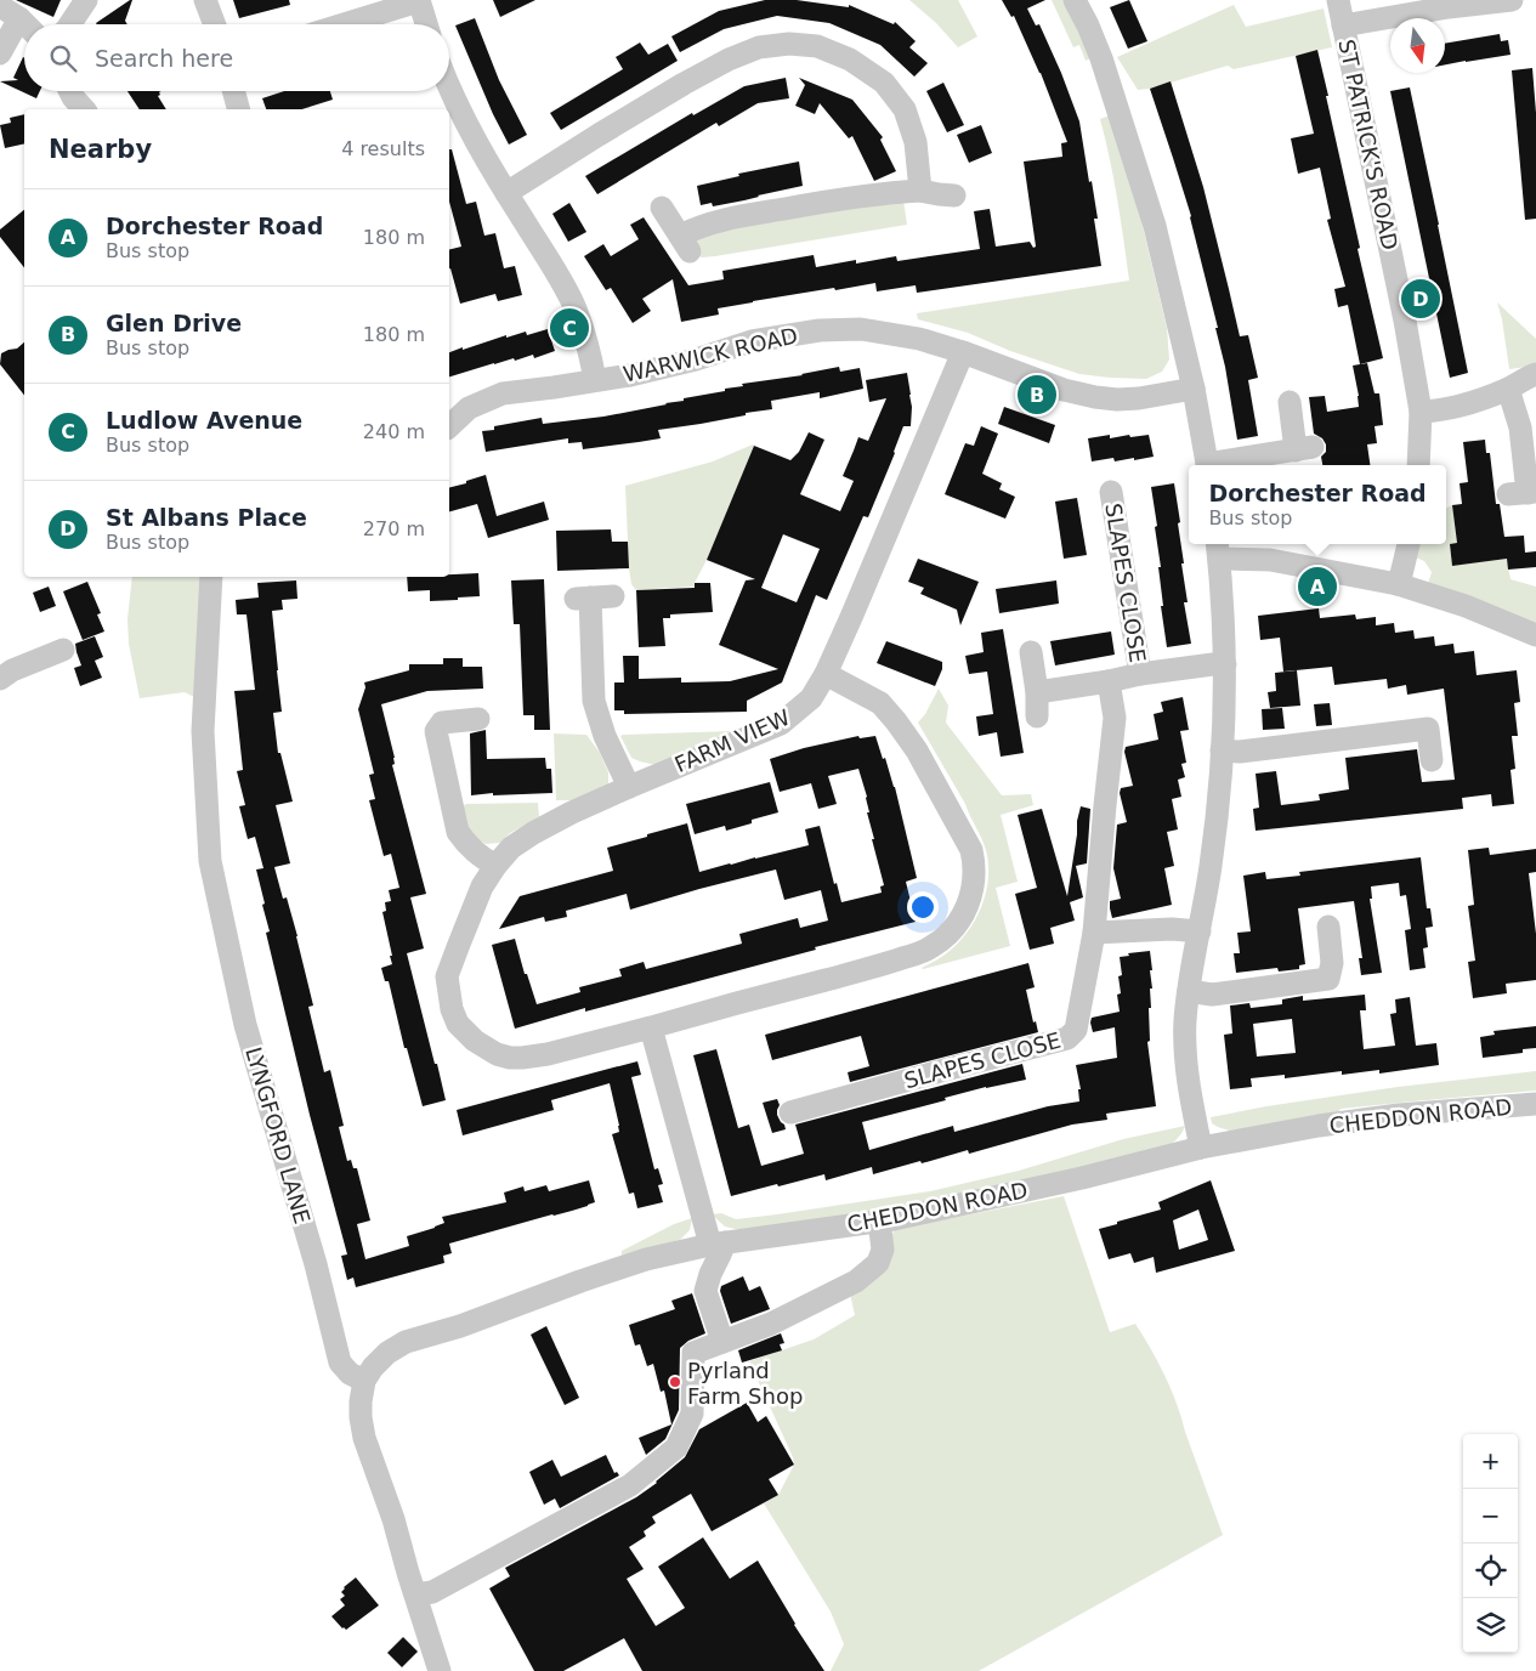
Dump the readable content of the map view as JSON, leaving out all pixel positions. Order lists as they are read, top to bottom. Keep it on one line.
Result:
{"streets":{"street":["ST PATRICK'S ROAD","WARWICK ROAD","SLAPES CLOSE","FARM VIEW","CHEDDON ROAD","LYNGFORD LANE"]},"crossings":[["CHEDDON ROAD","LYNGFORD LANE"]],"places":["Pyrland Farm Shop"],"north":"bottom","page":{"search":"Search here","heading":["Nearby","4 results"],"list":[{"mark":"A","name":"Dorchester Road","note":"Bus stop","value":"180 m"},{"mark":"B","name":"Glen Drive","note":"Bus stop","value":"180 m"},{"mark":"C","name":"Ludlow Avenue","note":"Bus stop","value":"240 m"},{"mark":"D","name":"St Albans Place","note":"Bus stop","value":"270 m"}],"pins":["D","C","B","A"],"popup":["Dorchester Road","Bus stop"],"map_buttons":["+","−"]}}
